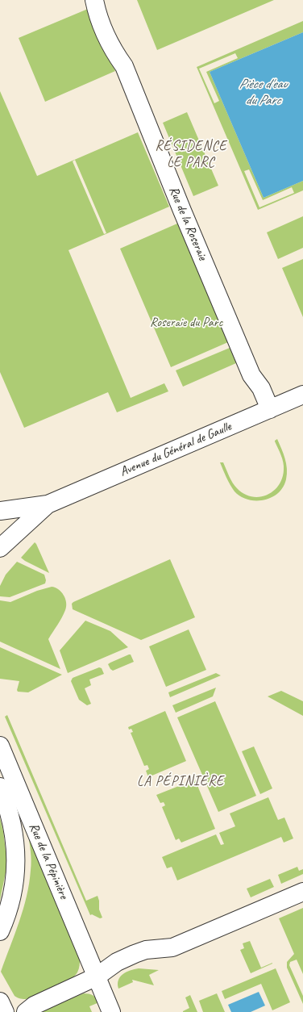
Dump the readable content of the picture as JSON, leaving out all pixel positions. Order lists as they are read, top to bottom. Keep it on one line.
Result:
{"streets":{"main road":["Rue de la Roseraie","Avenue du Général de Gaulle","Rue de la Pépinière"]},"crossings":[["Rue de la Roseraie","Avenue du Général de Gaulle"]],"districts":["RÉSIDENCE LE PARC","LA PÉPINIÈRE"],"water":["Pièce d'eau du Parc"],"parks":["Roseraie du Parc"]}
